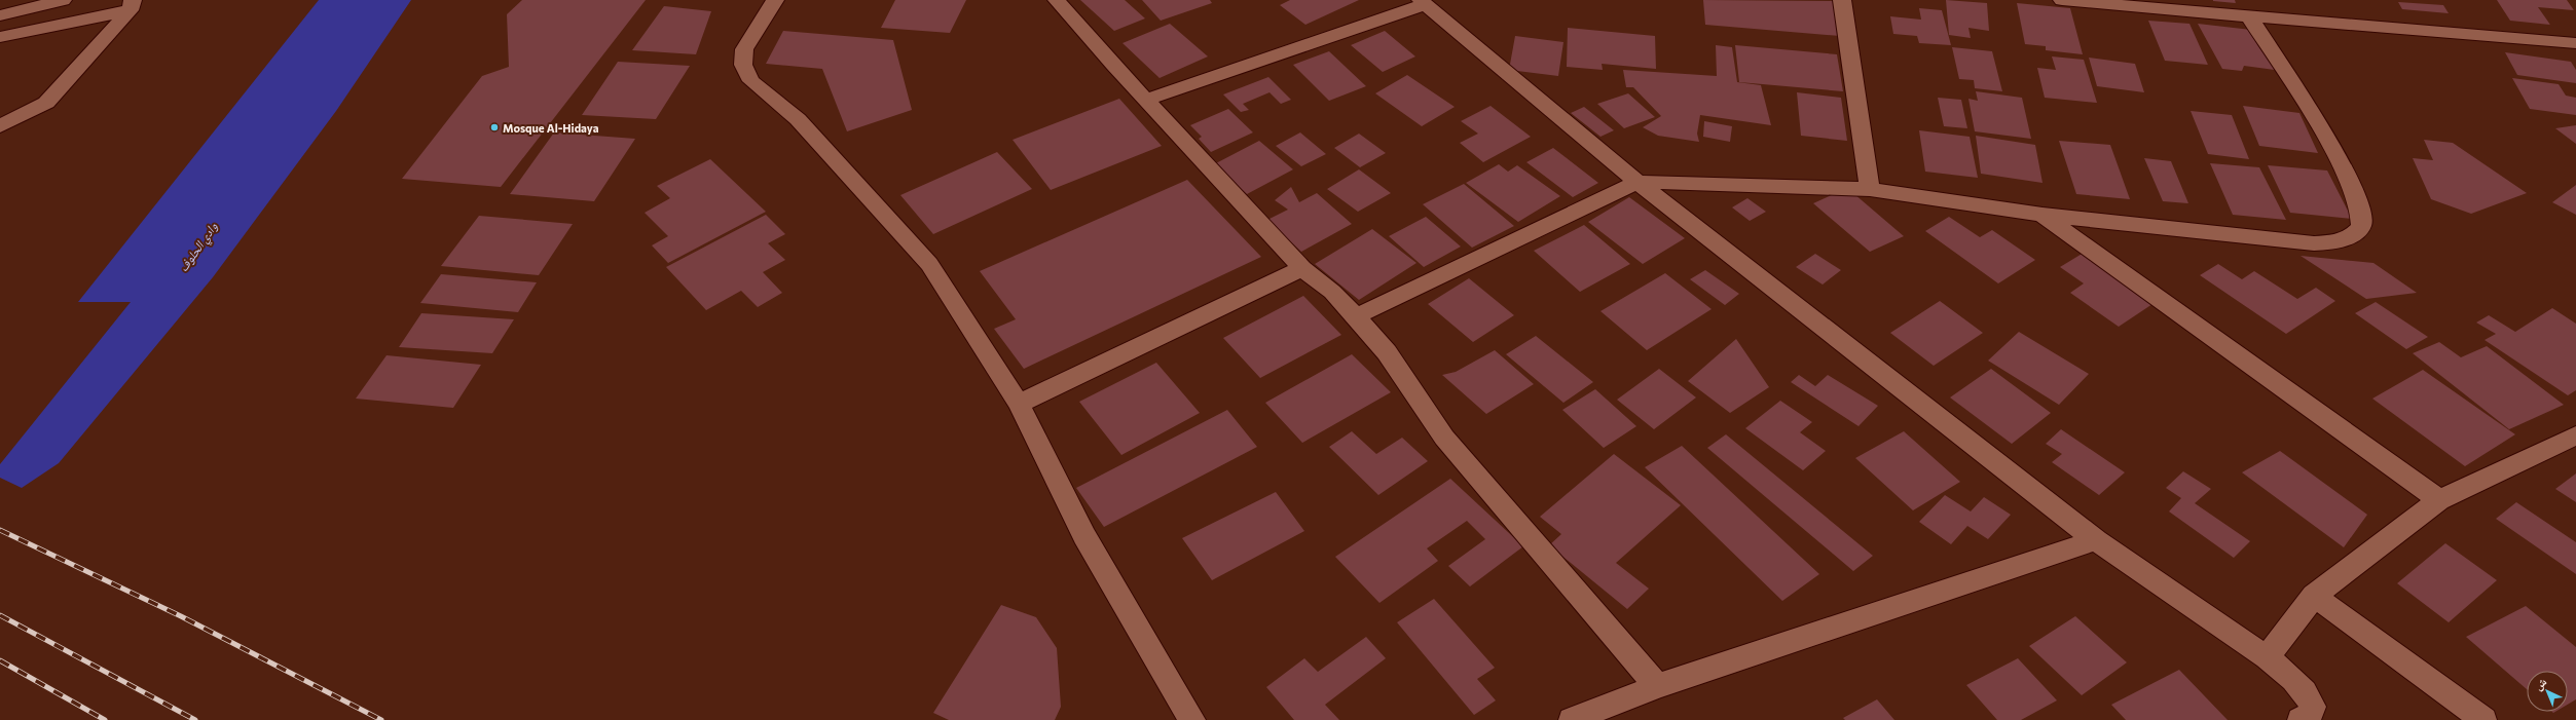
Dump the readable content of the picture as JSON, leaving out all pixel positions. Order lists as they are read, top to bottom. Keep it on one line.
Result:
{"water":["وادي الحلوف"],"places":["Mosque Al-Hidaya"],"north":"top left"}
